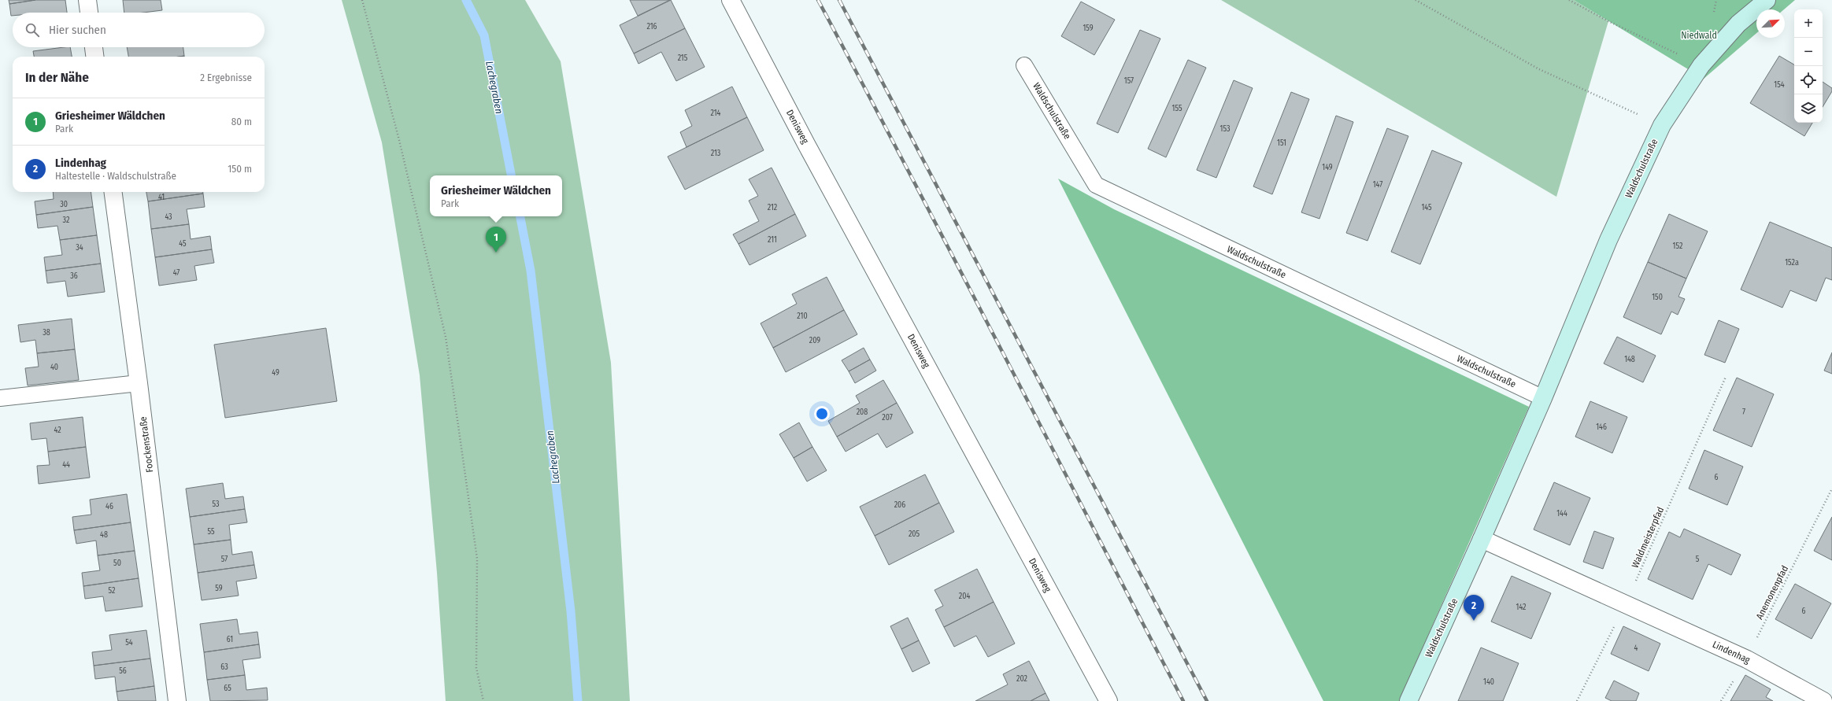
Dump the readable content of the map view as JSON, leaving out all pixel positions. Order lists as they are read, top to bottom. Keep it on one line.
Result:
{"streets":{"street":["Waldschulstraße","Denisweg","Foockenstraße","Lindenhag"],"path":["Waldmeisterpfad","Anemonenpfad"]},"crossings":[["Waldschulstraße","Lindenhag"],["Waldmeisterpfad","Lindenhag"],["Anemonenpfad","Lindenhag"]],"water":["Lachegraben"],"parks":["Niedwald"],"house_numbers":["216","159","215","157","154","155","214","153","151","213","149","147","41","30","212","145","43","32","211","45","152","34","152a","47","36","150","210","38","209","148","40","49","208","7","207","146","42","44","6","53","206","46","144","55","205","48","57","5","50","59","52","204","142","6","61","54","4","63","56","202","140","65"],"north":"top right","page":{"map_buttons":["+","−"],"search":"Hier suchen","heading":["In der Nähe","2 Ergebnisse"],"list":[{"mark":"1","name":"Griesheimer Wäldchen","note":"Park","value":"80 m"},{"mark":"2","name":"Lindenhag","note":"Haltestelle · Waldschulstraße","value":"150 m"}],"popup":["Griesheimer Wäldchen","Park"],"pins":["1","2"]}}
